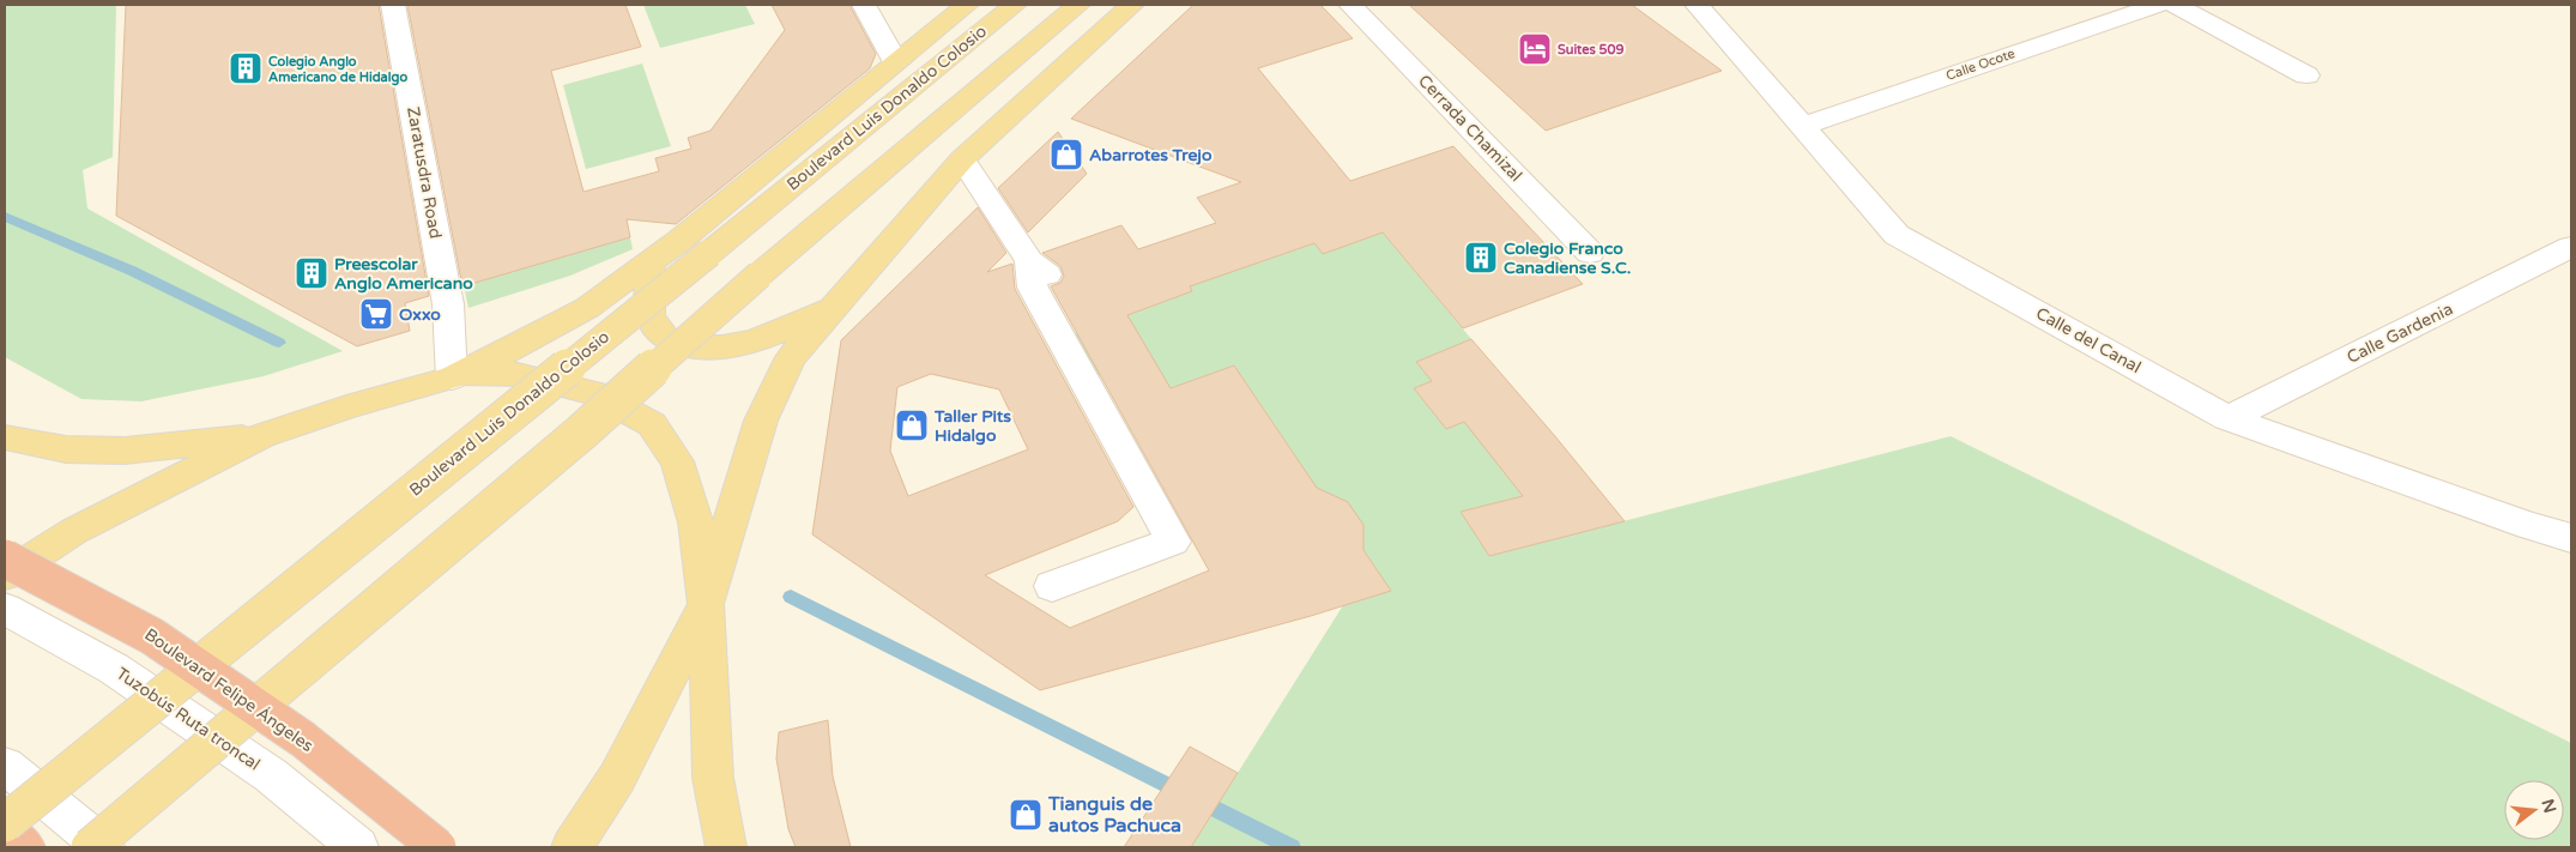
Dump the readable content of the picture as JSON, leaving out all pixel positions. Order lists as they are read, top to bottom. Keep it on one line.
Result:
{"streets":{"highway":["Boulevard Felipe Ángeles"],"main road":["Boulevard Luis Donaldo Colosio"],"street":["Calle Ocote","Cerrada Chamizal","Zaratusdra Road","Calle Gardenia","Calle del Canal","Tuzobús Ruta troncal"]},"crossings":[["Calle Ocote","Calle del Canal"],["Boulevard Luis Donaldo Colosio","Zaratusdra Road"],["Calle Gardenia","Calle del Canal"]],"places":{"hotel":["Suites 509"],"building":["Colegio Anglo Americano de Hidalgo","Colegio Franco Canadiense S.C.","Preescolar Anglo Americano"],"shop":["Abarrotes Trejo","Taller Pits Hidalgo","Tianguis de autos Pachuca"],"supermarket":["Oxxo"]},"north":"right"}
